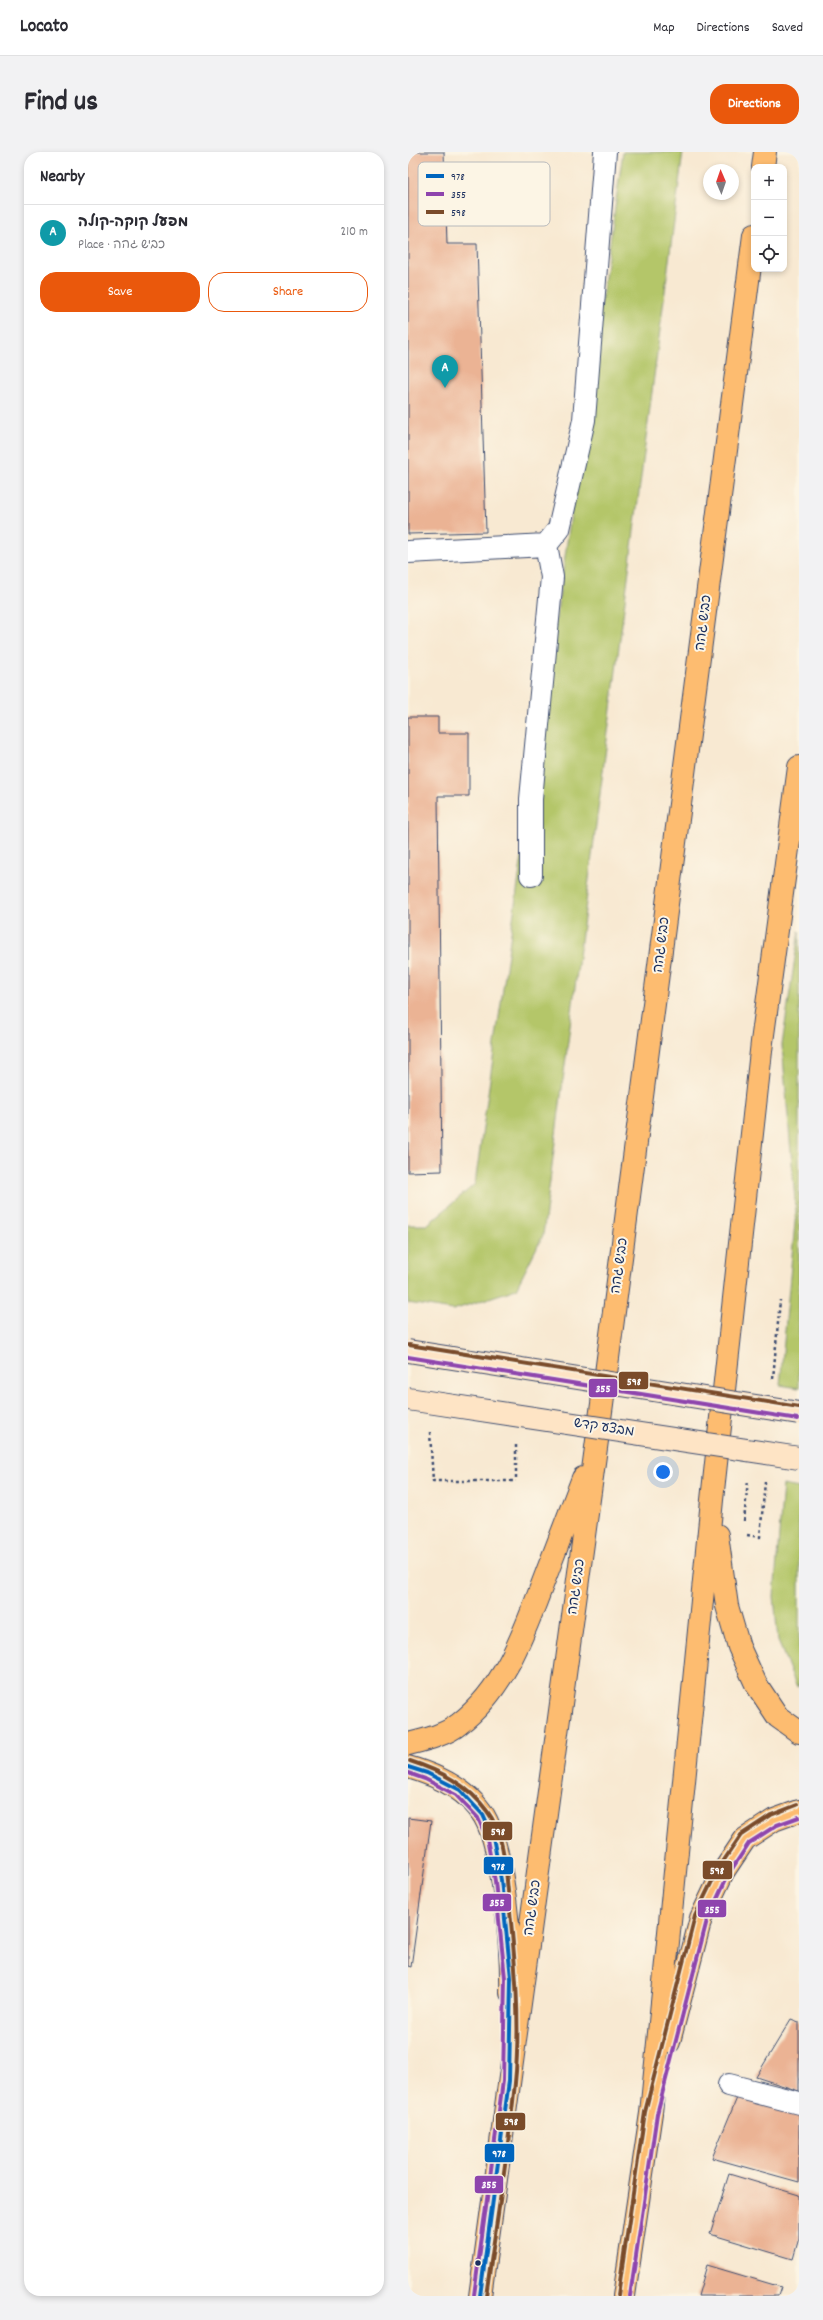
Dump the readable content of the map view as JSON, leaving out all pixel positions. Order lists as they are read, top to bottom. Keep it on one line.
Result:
{"streets":{"highway":["כביש גהה"],"street":["מבצע קדש"]},"lines":["transit line 598","transit line 355","transit line 978"],"legend":["978","355","598"],"north":"top","page":{"header":"Locato","nav":["Map","Directions","Saved"],"title":"Find us","buttons":["Directions",["Save","Share"]],"heading":"Nearby","map_buttons":["+","−"],"list":[{"mark":"A","name":"מפעל קוקה-קולה","note":"Place · כביש גהה","value":"210 m"}],"pins":"A"}}
